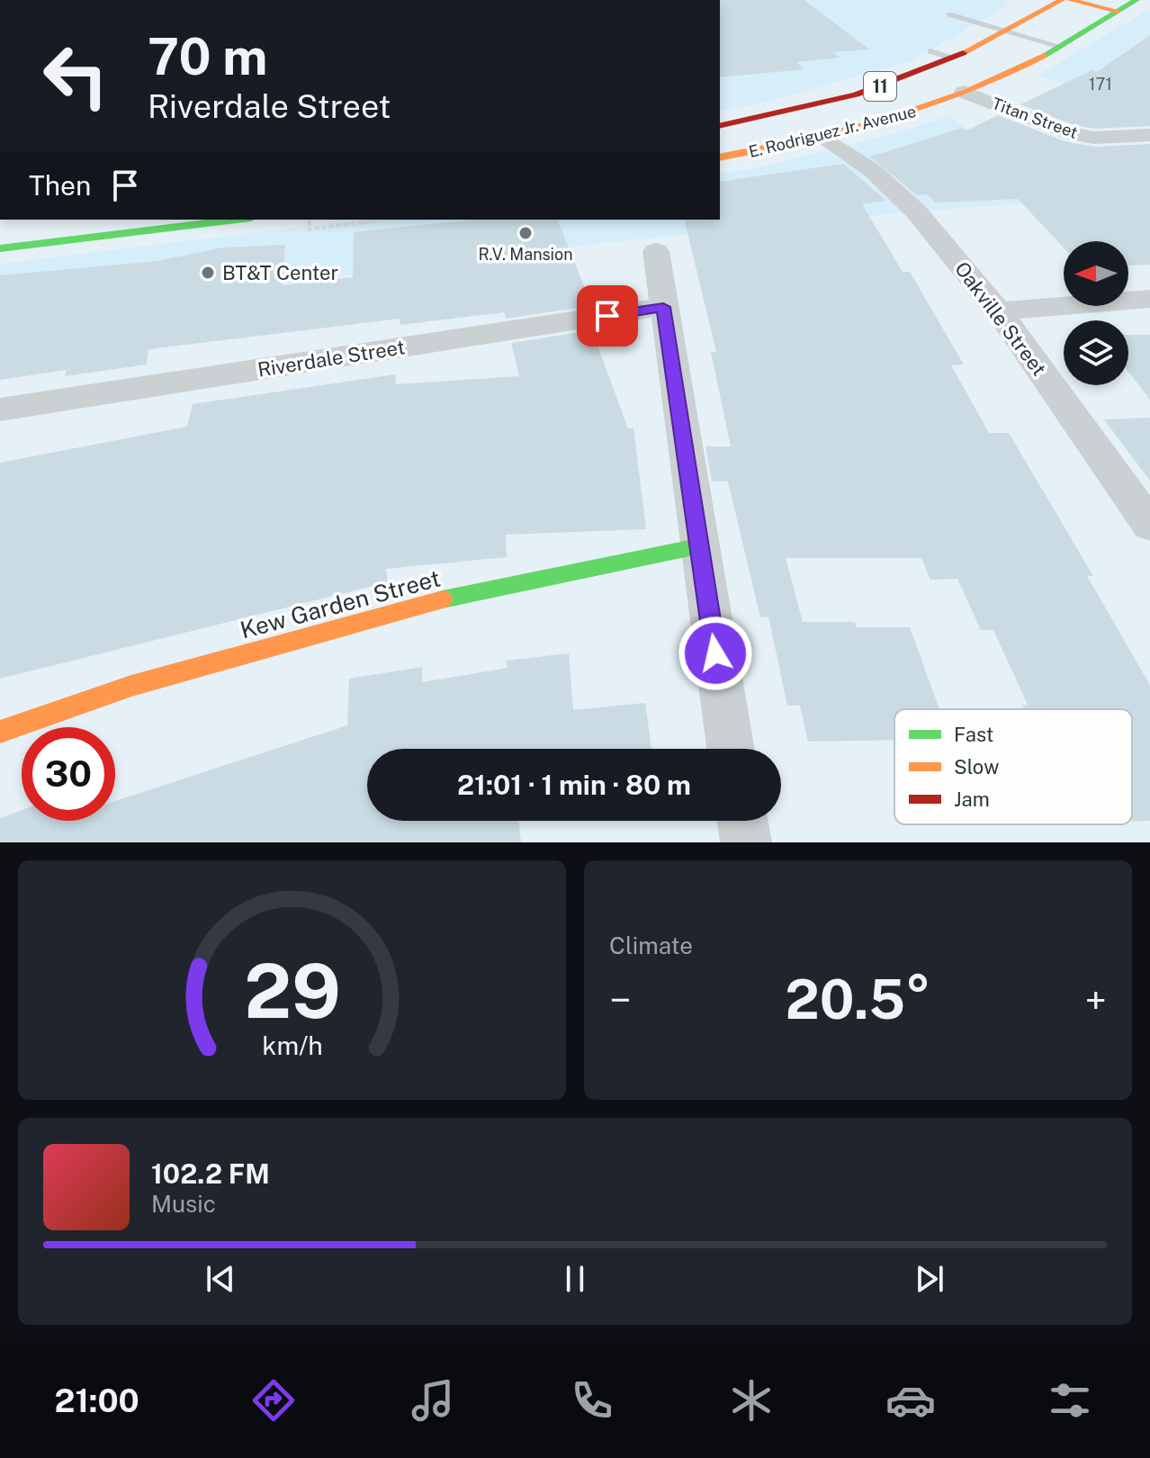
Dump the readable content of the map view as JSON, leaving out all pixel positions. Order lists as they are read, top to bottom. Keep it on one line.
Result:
{"streets":{"main road":["11","E. Rodriguez Jr. Avenue","Kew Garden Street"],"street":["Titan Street","Oakville Street","Riverdale Street"]},"crossings":[["Titan Street","E. Rodriguez Jr. Avenue"],["E. Rodriguez Jr. Avenue","Oakville Street"]],"places":["R.V. Mansion","BT&T Center"],"house_numbers":["171"],"legend":["Fast","Slow","Jam"],"north":"left","page":{"turn":["70 m","Riverdale Street"],"then":"Then","limit":"30","trip":"21:01 · 1 min · 80 m","tile":"Climate","heat":["−","20.5°","+"],"song":["102.2 FM","Music"],"tabs":"21:00","gauge":["29","km/h"]}}
